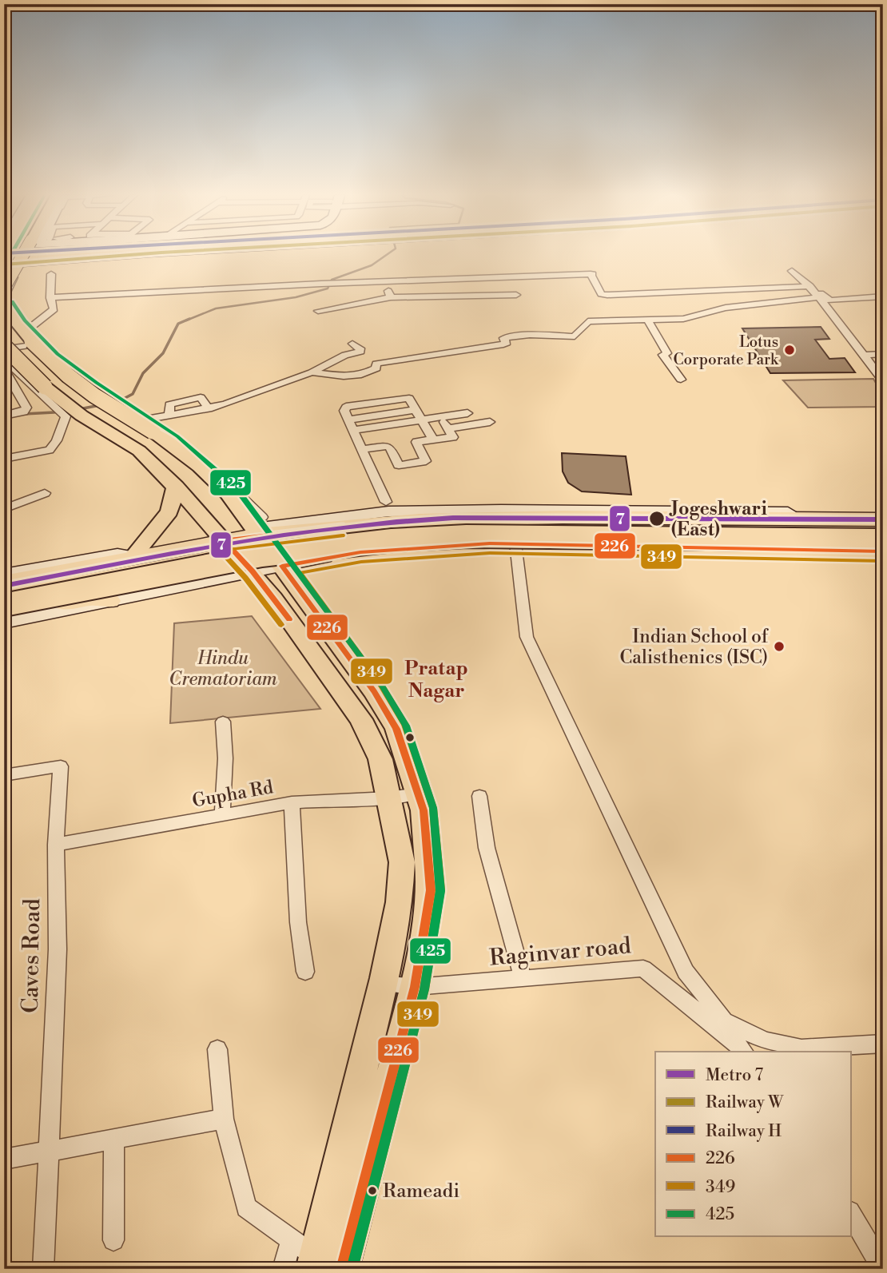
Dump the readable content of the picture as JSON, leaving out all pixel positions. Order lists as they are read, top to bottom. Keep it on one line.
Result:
{"streets":{"street":["Gupha Rd","Raginvar road","Caves Road"]},"crossings":[["Gupha Rd","Caves Road"]],"districts":["Pratap Nagar"],"parks":["Hindu Crematoriam"],"places":["Lotus Corporate Park","Jogeshwari (East)","Indian School of Calisthenics (ISC)","Rameadi"],"lines":["rail line W","transit line 425","metro line 7","transit line 226","transit line 349"],"legend":["Metro 7","Railway W","Railway H","226","349","425"]}
